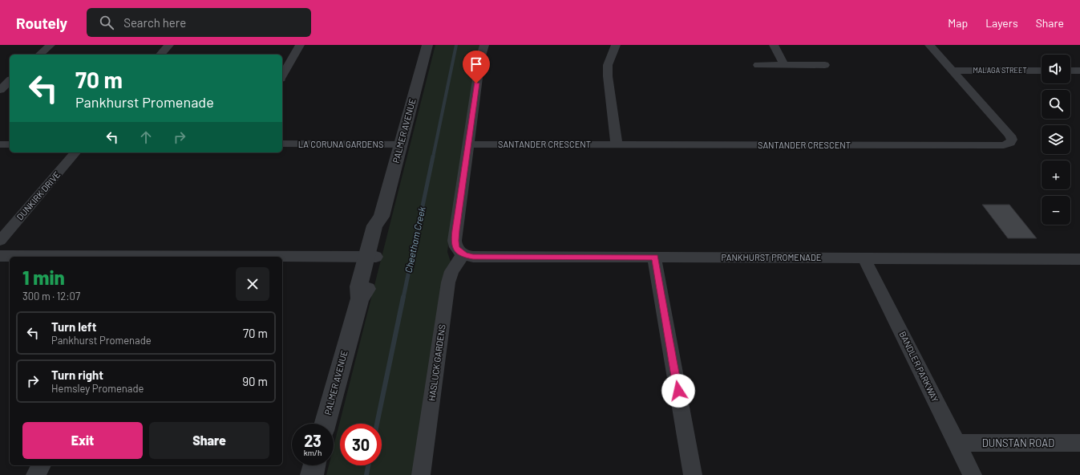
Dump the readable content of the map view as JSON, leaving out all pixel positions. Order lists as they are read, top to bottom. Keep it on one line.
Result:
{"streets":{"street":["MALAGA STREET","PALMER AVENUE","LA CORUNA GARDENS","SANTANDER CRESCENT","DUNKIRK DRIVE","PANKHURST PROMENADE","HASLUCK GARDENS","BANDLER PARKWAY","DUNSTAN ROAD"]},"crossings":[["MALAGA STREET","SANTANDER CRESCENT"],["PALMER AVENUE","LA CORUNA GARDENS"],["PANKHURST PROMENADE","HASLUCK GARDENS"],["PANKHURST PROMENADE","BANDLER PARKWAY"],["BANDLER PARKWAY","DUNSTAN ROAD"]],"water":["Cheetham Creek"],"page":{"header":"Routely","search":"Search here","nav":["Map","Layers","Share"],"map_buttons":["+","−"],"turn":["70 m","Pankhurst Promenade"],"heading":["1 min","300 m · 12:07"],"list":[{"name":"Turn left","note":"Pankhurst Promenade","value":"70 m"},{"name":"Turn right","note":"Hemsley Promenade","value":"90 m"}],"buttons":["Exit","Share"],"speed":"23 km/h","limit":"30"}}
